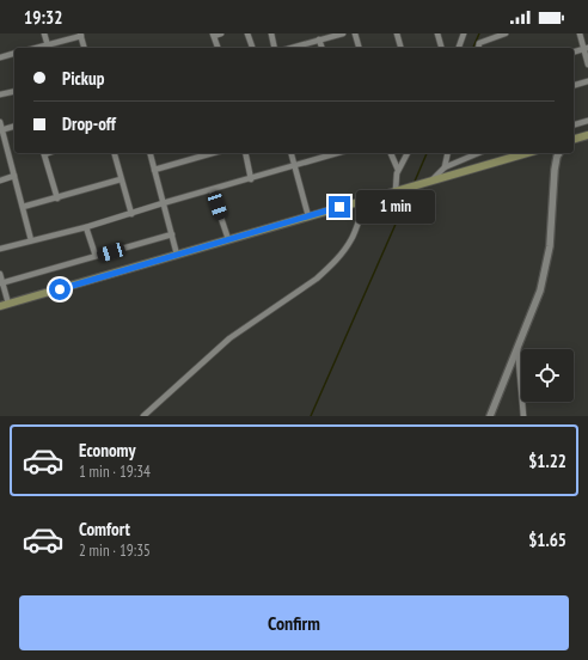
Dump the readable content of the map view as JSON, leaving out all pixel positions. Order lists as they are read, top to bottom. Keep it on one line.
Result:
{"page":{"status":"19:32","banner":["Pickup","Drop-off"],"bubble":"1 min","list":[{"name":"Economy","note":"1 min · 19:34","value":"$1.22"},{"name":"Comfort","note":"2 min · 19:35","value":"$1.65"}],"buttons":"Confirm"}}
